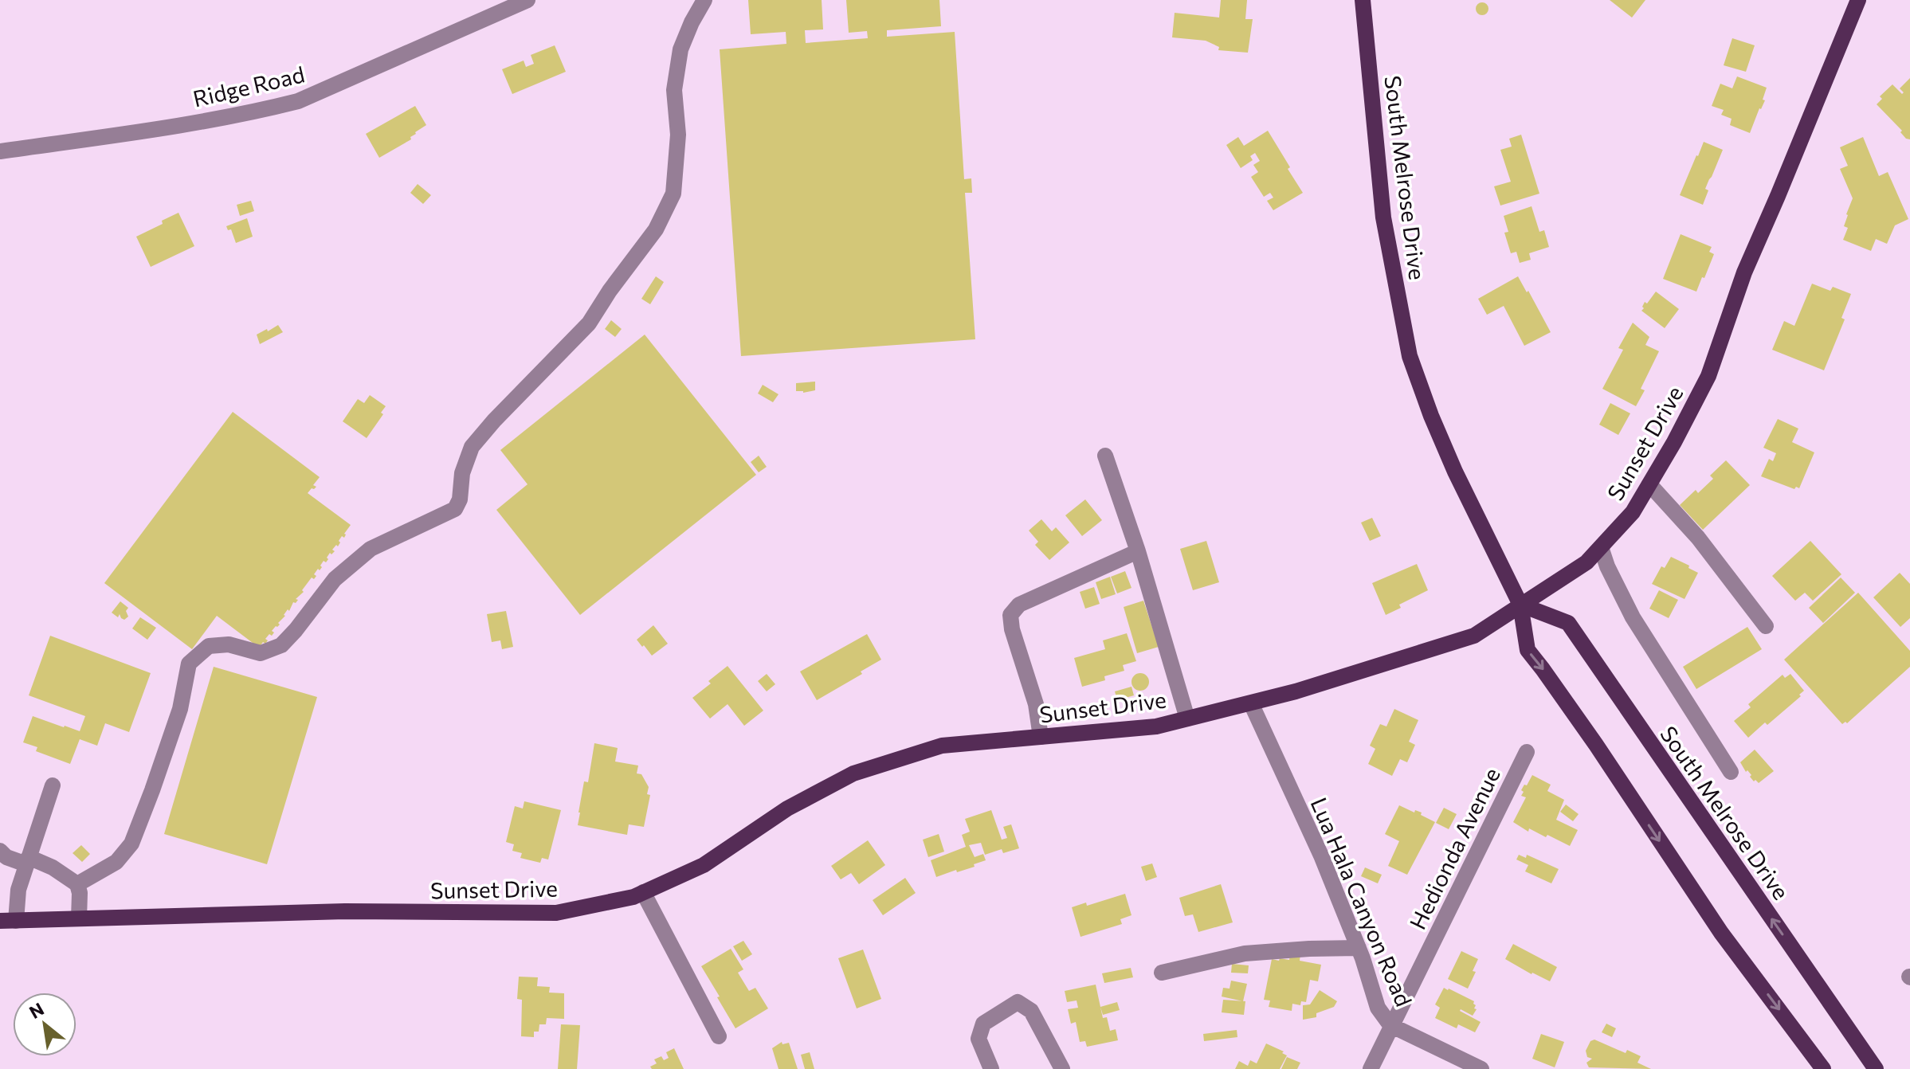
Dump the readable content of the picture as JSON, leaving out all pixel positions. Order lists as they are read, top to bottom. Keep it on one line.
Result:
{"streets":{"main road":["South Melrose Drive","Sunset Drive"],"street":["Ridge Road","Hedionda Avenue","Lua Hala Canyon Road"]},"crossings":[["South Melrose Drive","Sunset Drive"],["Sunset Drive","Lua Hala Canyon Road"],["Hedionda Avenue","Lua Hala Canyon Road"]],"north":"top left"}
